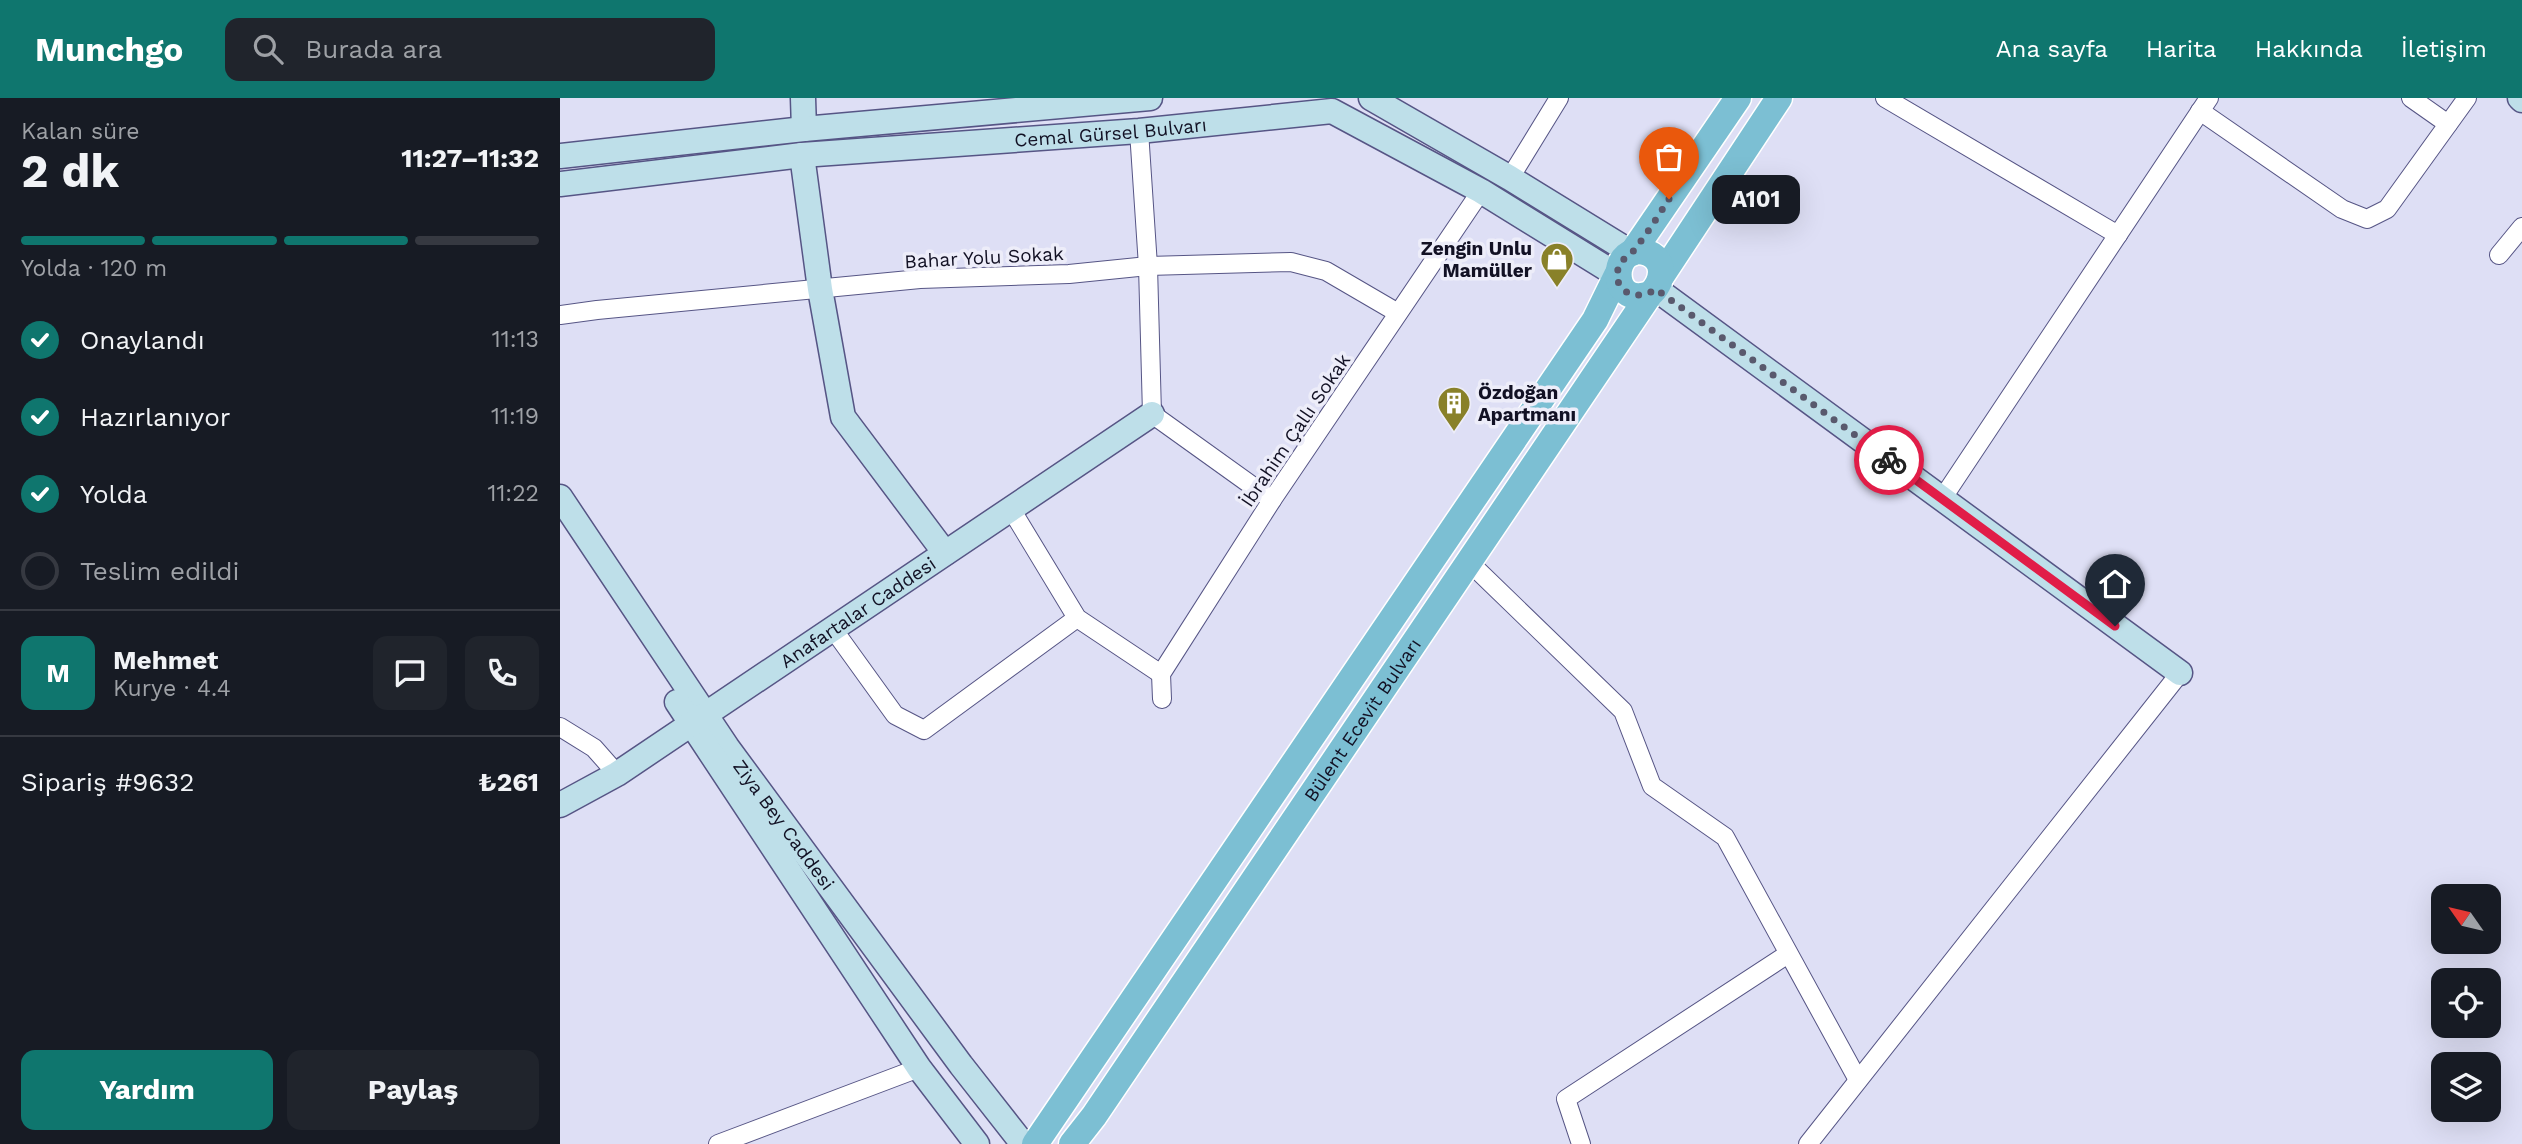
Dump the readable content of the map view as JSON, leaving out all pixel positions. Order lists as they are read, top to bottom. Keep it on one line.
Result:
{"streets":{"main road":["Bülent Ecevit Bulvarı"],"street":["Cemal Gürsel Bulvarı","Bahar Yolu Sokak","İbrahim Çallı Sokak","Anafartalar Caddesi","Ziya Bey Caddesi"]},"crossings":[["Cemal Gürsel Bulvarı","İbrahim Çallı Sokak"],["Cemal Gürsel Bulvarı","Bülent Ecevit Bulvarı"],["Bahar Yolu Sokak","İbrahim Çallı Sokak"],["Anafartalar Caddesi","Ziya Bey Caddesi"]],"places":{"other":["A101"],"shop":["Zengin Unlu Mamüller"],"building":["Özdoğan Apartmanı"]},"north":"top left","page":{"header":"Munchgo","search":"Burada ara","nav":["Ana sayfa","Harita","Hakkında","İletişim"],"heading":["2 dk","Kalan süre","11:27–11:32"],"panel":["Mehmet","Kurye · 4.4","Sipariş #9632","₺261"],"bubble":"A101","bar":"Yolda · 120 m","list":[["Onaylandı","11:13"],["Hazırlanıyor","11:19"],["Yolda","11:22"],"Teslim edildi"],"round":"M","buttons":["Yardım","Paylaş"]}}
